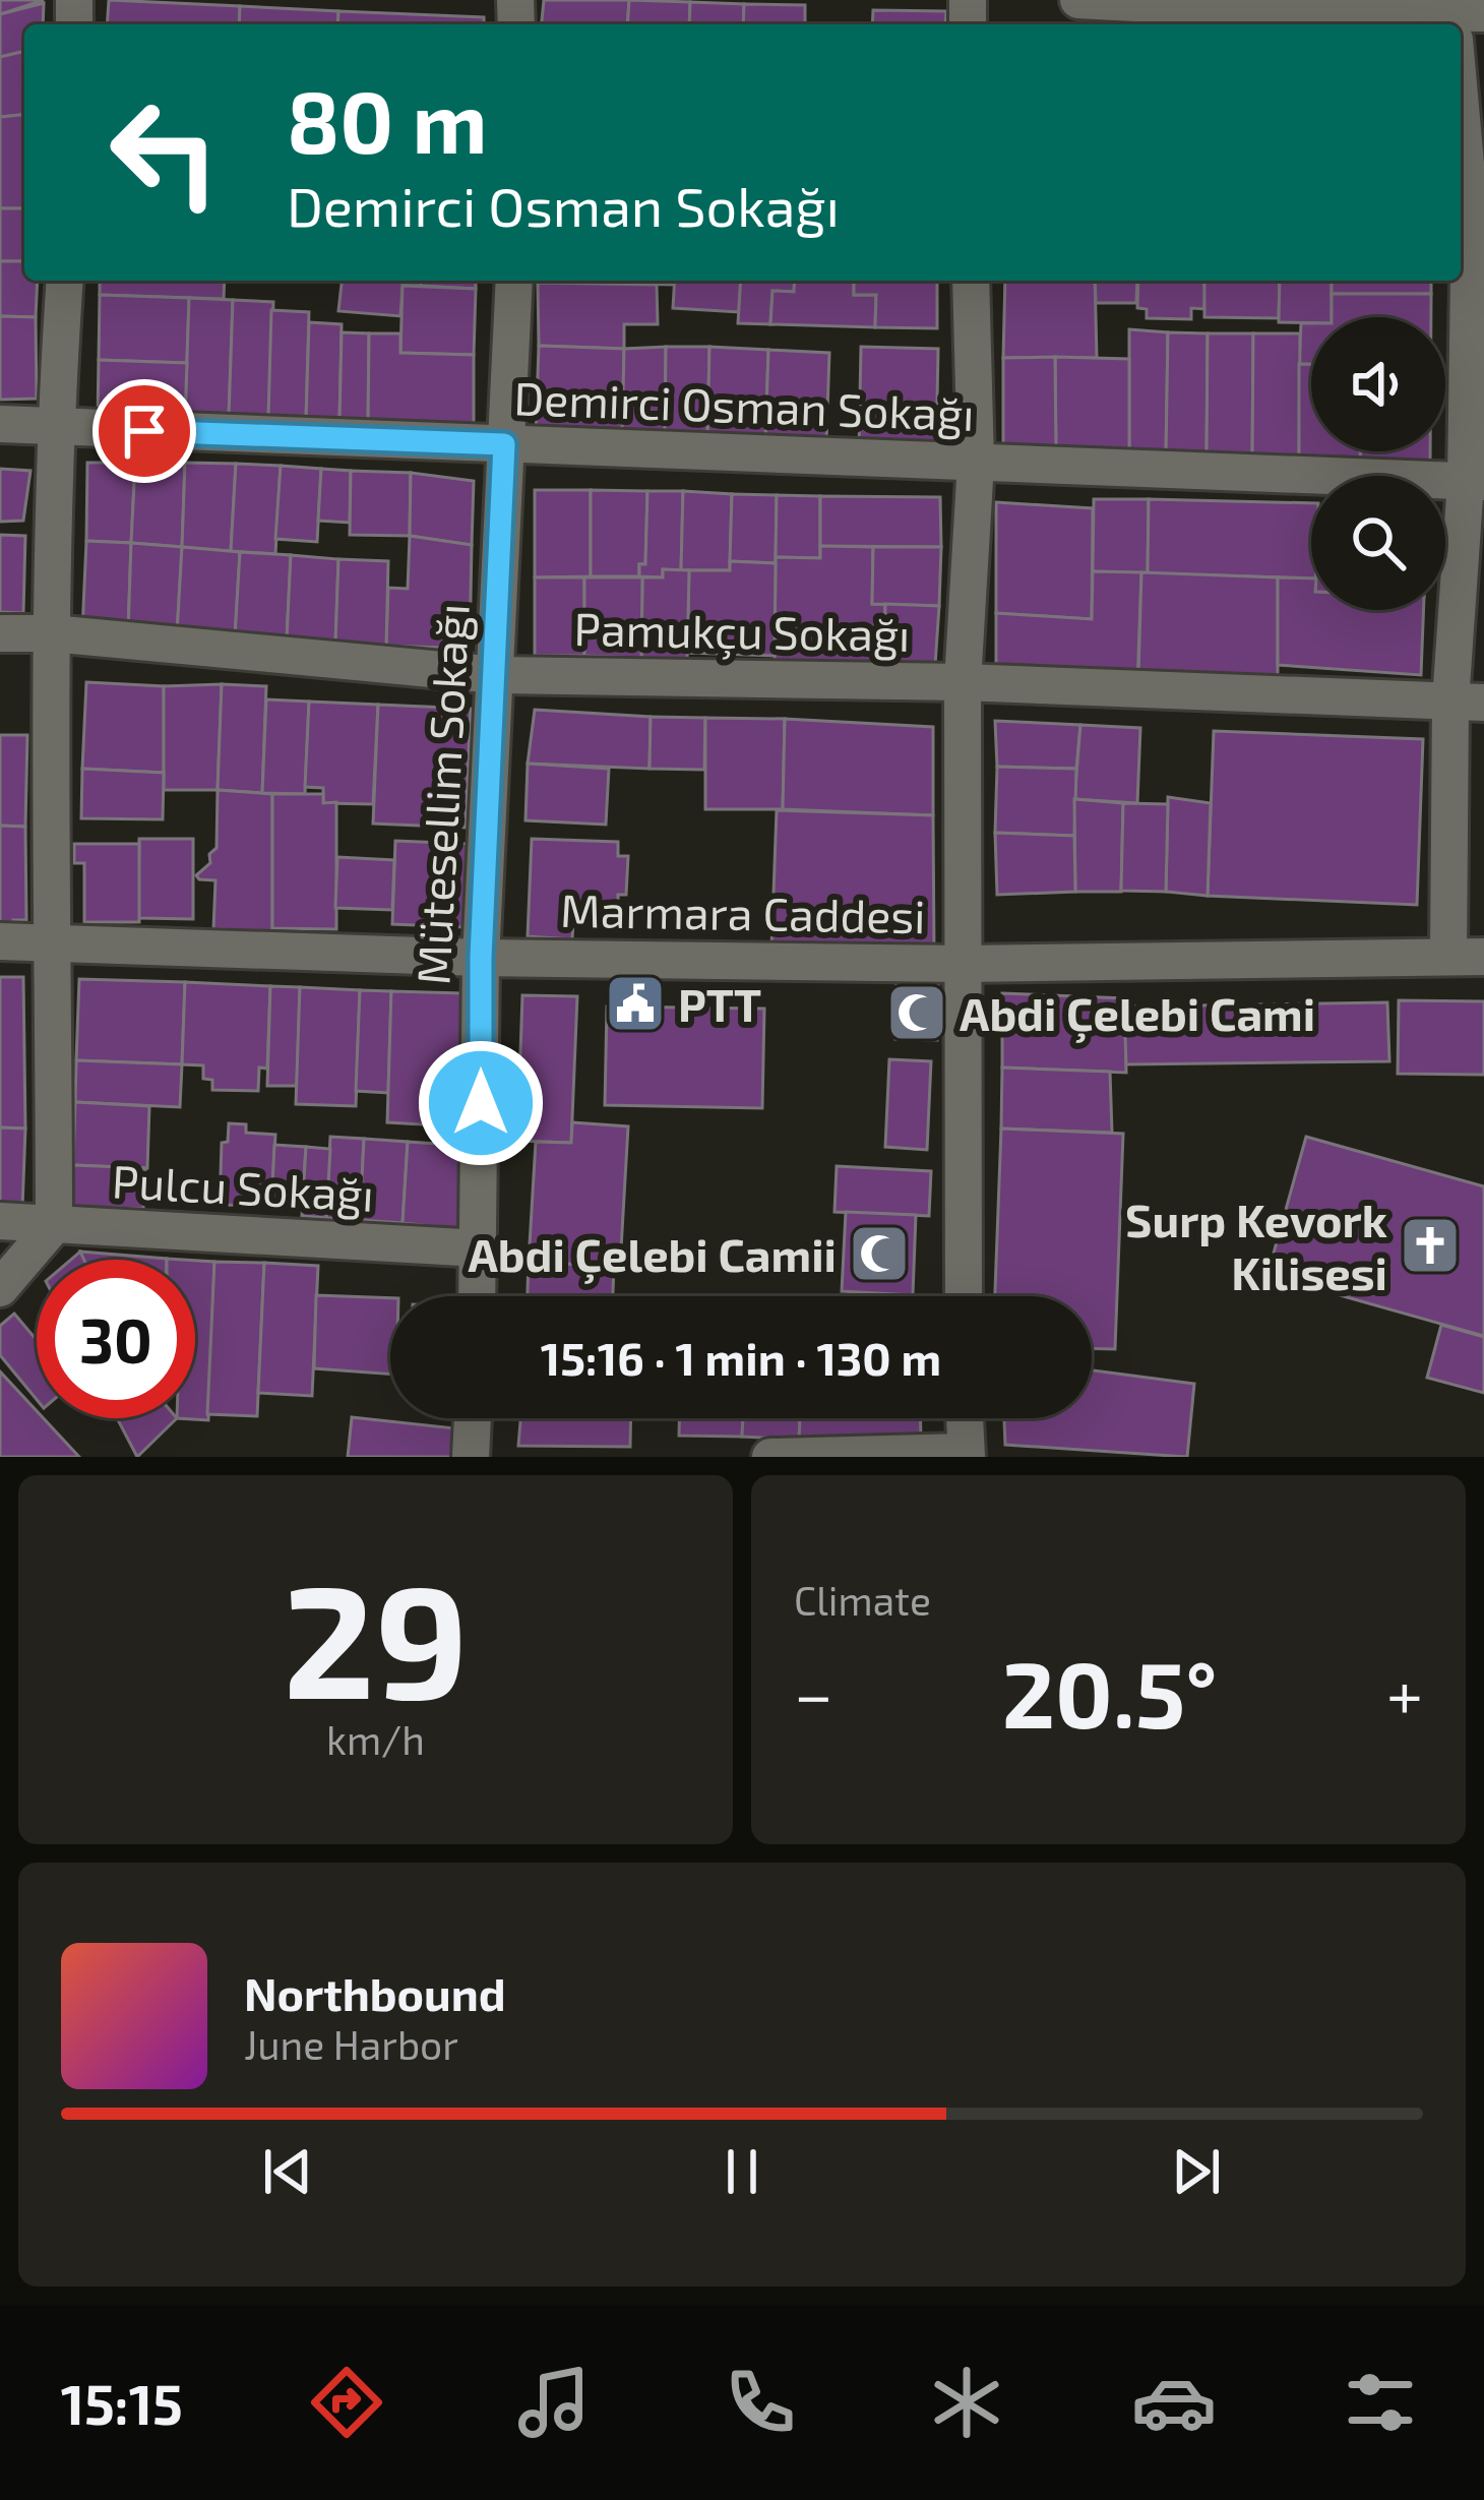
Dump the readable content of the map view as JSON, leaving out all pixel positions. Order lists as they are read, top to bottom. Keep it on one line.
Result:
{"streets":{"street":["Demirci Osman Sokağı","Pamukçu Sokağı","Mütesellim Sokağı","Marmara Caddesi","Pulcu Sokağı"]},"crossings":[["Demirci Osman Sokağı","Mütesellim Sokağı"],["Pamukçu Sokağı","Mütesellim Sokağı"],["Mütesellim Sokağı","Marmara Caddesi"],["Mütesellim Sokağı","Pulcu Sokağı"]],"places":{"public building":["PTT"],"mosque":["Abdi Çelebi Cami","Abdi Çelebi Camii"],"church":["Surp Kevork Kilisesi"]},"page":{"turn":["80 m","Demirci Osman Sokağı"],"limit":"30","trip":"15:16 · 1 min · 130 m","tile":[["29","km/h"],"Climate"],"heat":["−","20.5°","+"],"song":["Northbound","June Harbor"],"tabs":"15:15"}}
